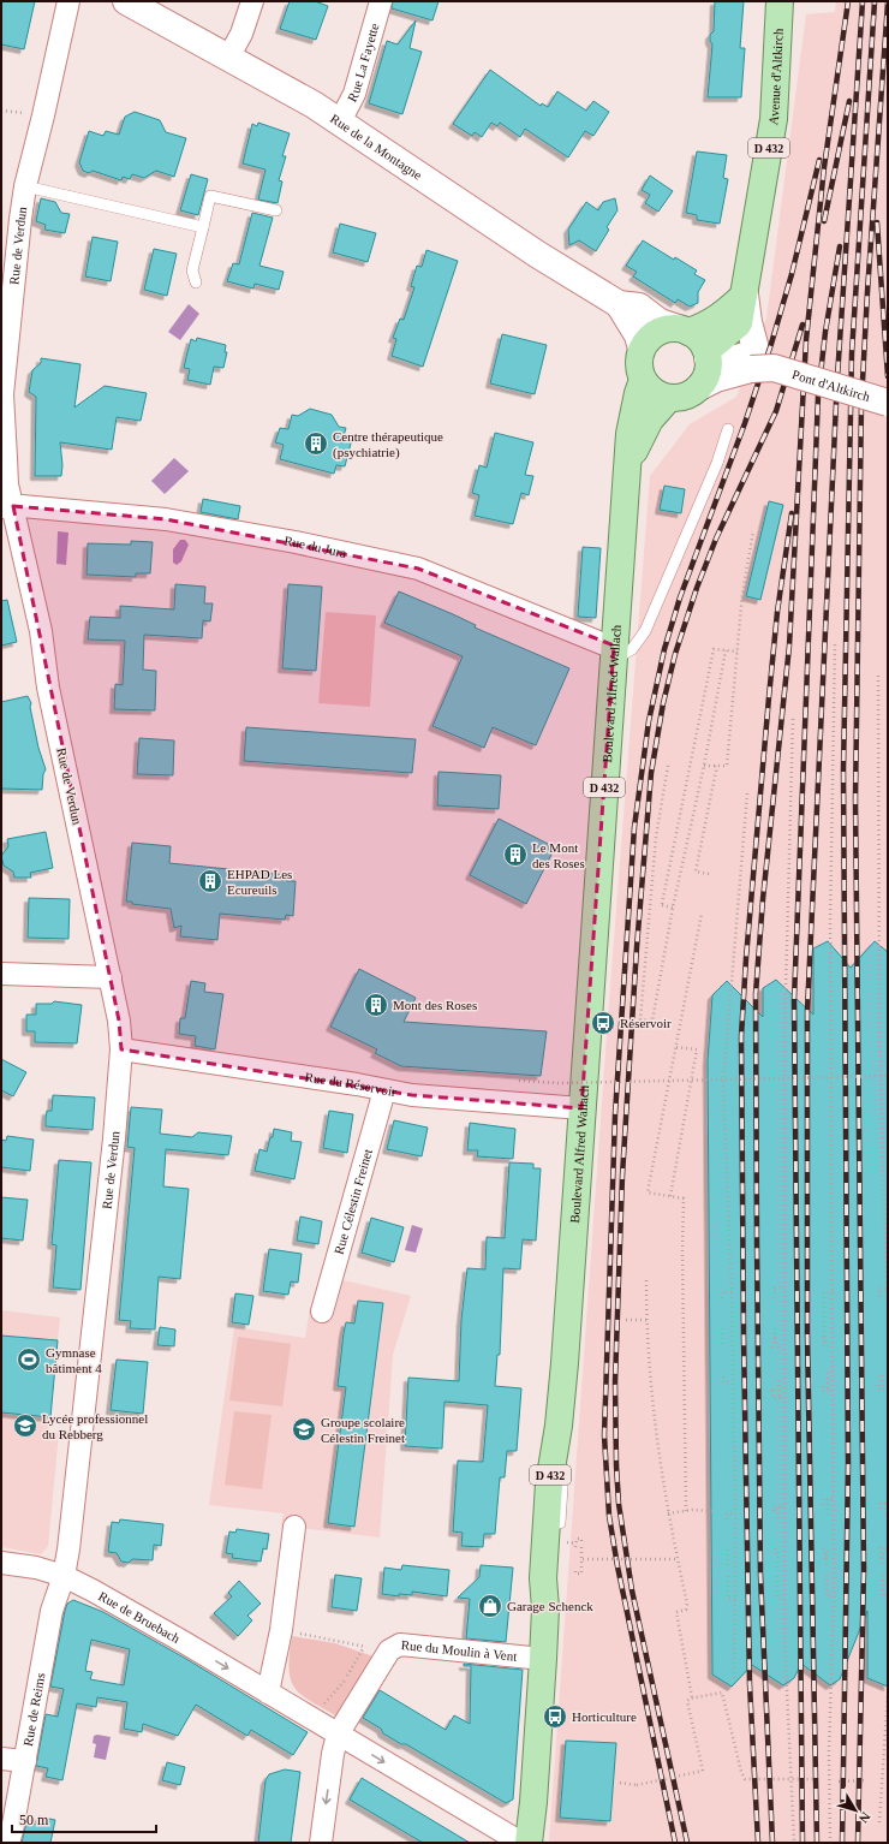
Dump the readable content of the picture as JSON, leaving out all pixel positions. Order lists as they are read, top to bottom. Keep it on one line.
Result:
{"streets":{"main road":["Avenue d'Altkirch","Rue de la Montagne","D 432","Pont d'Altkirch","Boulevard Alfred Wallach"],"street":["Rue La Fayette","Rue de Verdun","Rue du Jura","Rue du Réservoir","Rue Célestin Freinet","Rue de Bruebach","Rue du Moulin à Vent","Rue de Reims"]},"crossings":[["Rue La Fayette","Rue de la Montagne"],["Avenue d'Altkirch","Rue de la Montagne"],["Avenue d'Altkirch","Pont d'Altkirch"],["Avenue d'Altkirch","Boulevard Alfred Wallach"],["Rue de la Montagne","Boulevard Alfred Wallach"],["Rue de Verdun","Rue du Jura"],["Rue de Verdun","Rue du Réservoir"],["Rue de Verdun","Rue de Bruebach"],["Rue de Verdun","Rue de Reims"],["Rue du Jura","Boulevard Alfred Wallach"],["Boulevard Alfred Wallach","Rue du Réservoir"],["Boulevard Alfred Wallach","Rue de Bruebach"],["Boulevard Alfred Wallach","Rue du Moulin à Vent"],["Rue du Réservoir","Rue Célestin Freinet"],["Rue de Bruebach","Rue du Moulin à Vent"],["Rue de Bruebach","Rue de Reims"]],"one_way":["Rue de Bruebach"],"places":{"building":["Centre thérapeutique (psychiatrie)","Le Mont des Roses","EHPAD Les Ecureuils","Mont des Roses"],"bus stop":["Réservoir","Horticulture"],"sports":["Gymnase bâtiment 4"],"school or university":["Lycée professionnel du Rebberg","Groupe scolaire Célestin Freinet"],"shop":["Garage Schenck"]},"scale_bar":"50 m","north":"bottom right"}
